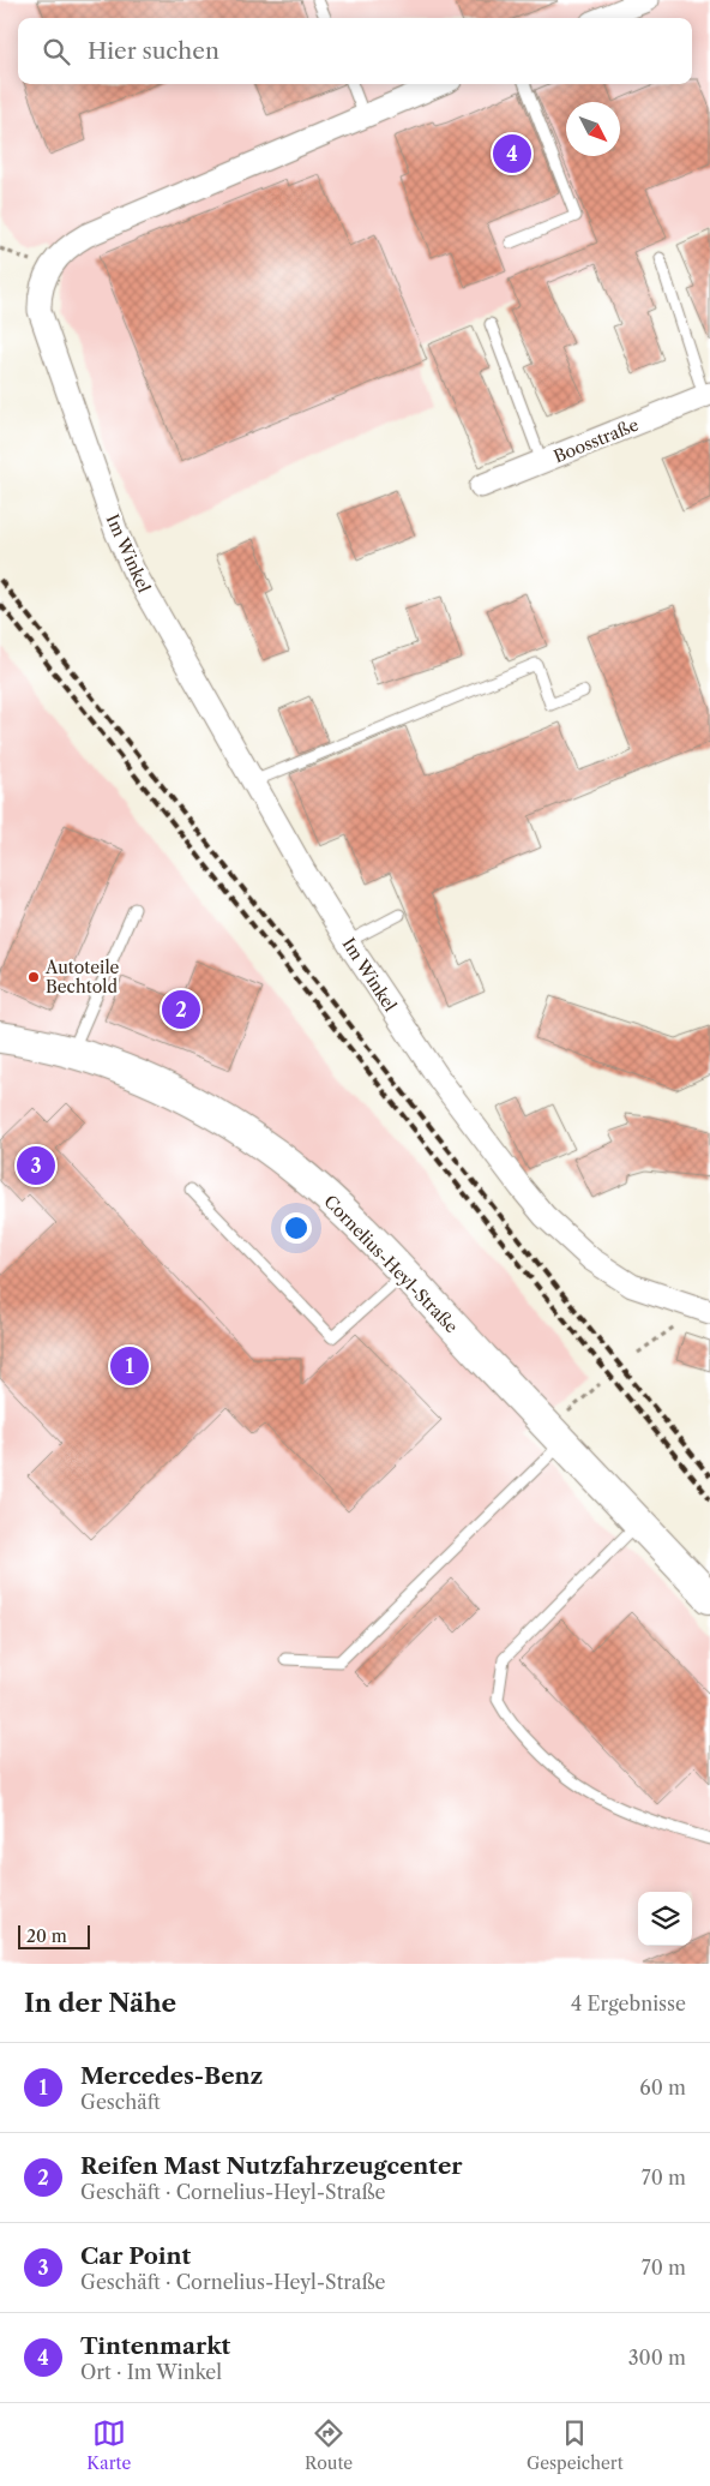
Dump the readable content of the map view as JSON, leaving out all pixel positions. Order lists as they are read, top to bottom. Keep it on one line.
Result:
{"streets":{"main road":["Cornelius-Heyl-Straße"],"street":["Boosstraße","Im Winkel"]},"places":["Autoteile Bechtold"],"scale_bar":"20 m","north":"bottom right","page":{"search":"Hier suchen","pins":["4","2","3","1"],"scale":"20 m","heading":["In der Nähe","4 Ergebnisse"],"list":[{"mark":"1","name":"Mercedes-Benz","note":"Geschäft","value":"60 m"},{"mark":"2","name":"Reifen Mast Nutzfahrzeugcenter","note":"Geschäft · Cornelius-Heyl-Straße","value":"70 m"},{"mark":"3","name":"Car Point","note":"Geschäft · Cornelius-Heyl-Straße","value":"70 m"},{"mark":"4","name":"Tintenmarkt","note":"Ort · Im Winkel","value":"300 m"}],"nav":["Karte","Route","Gespeichert"]}}
